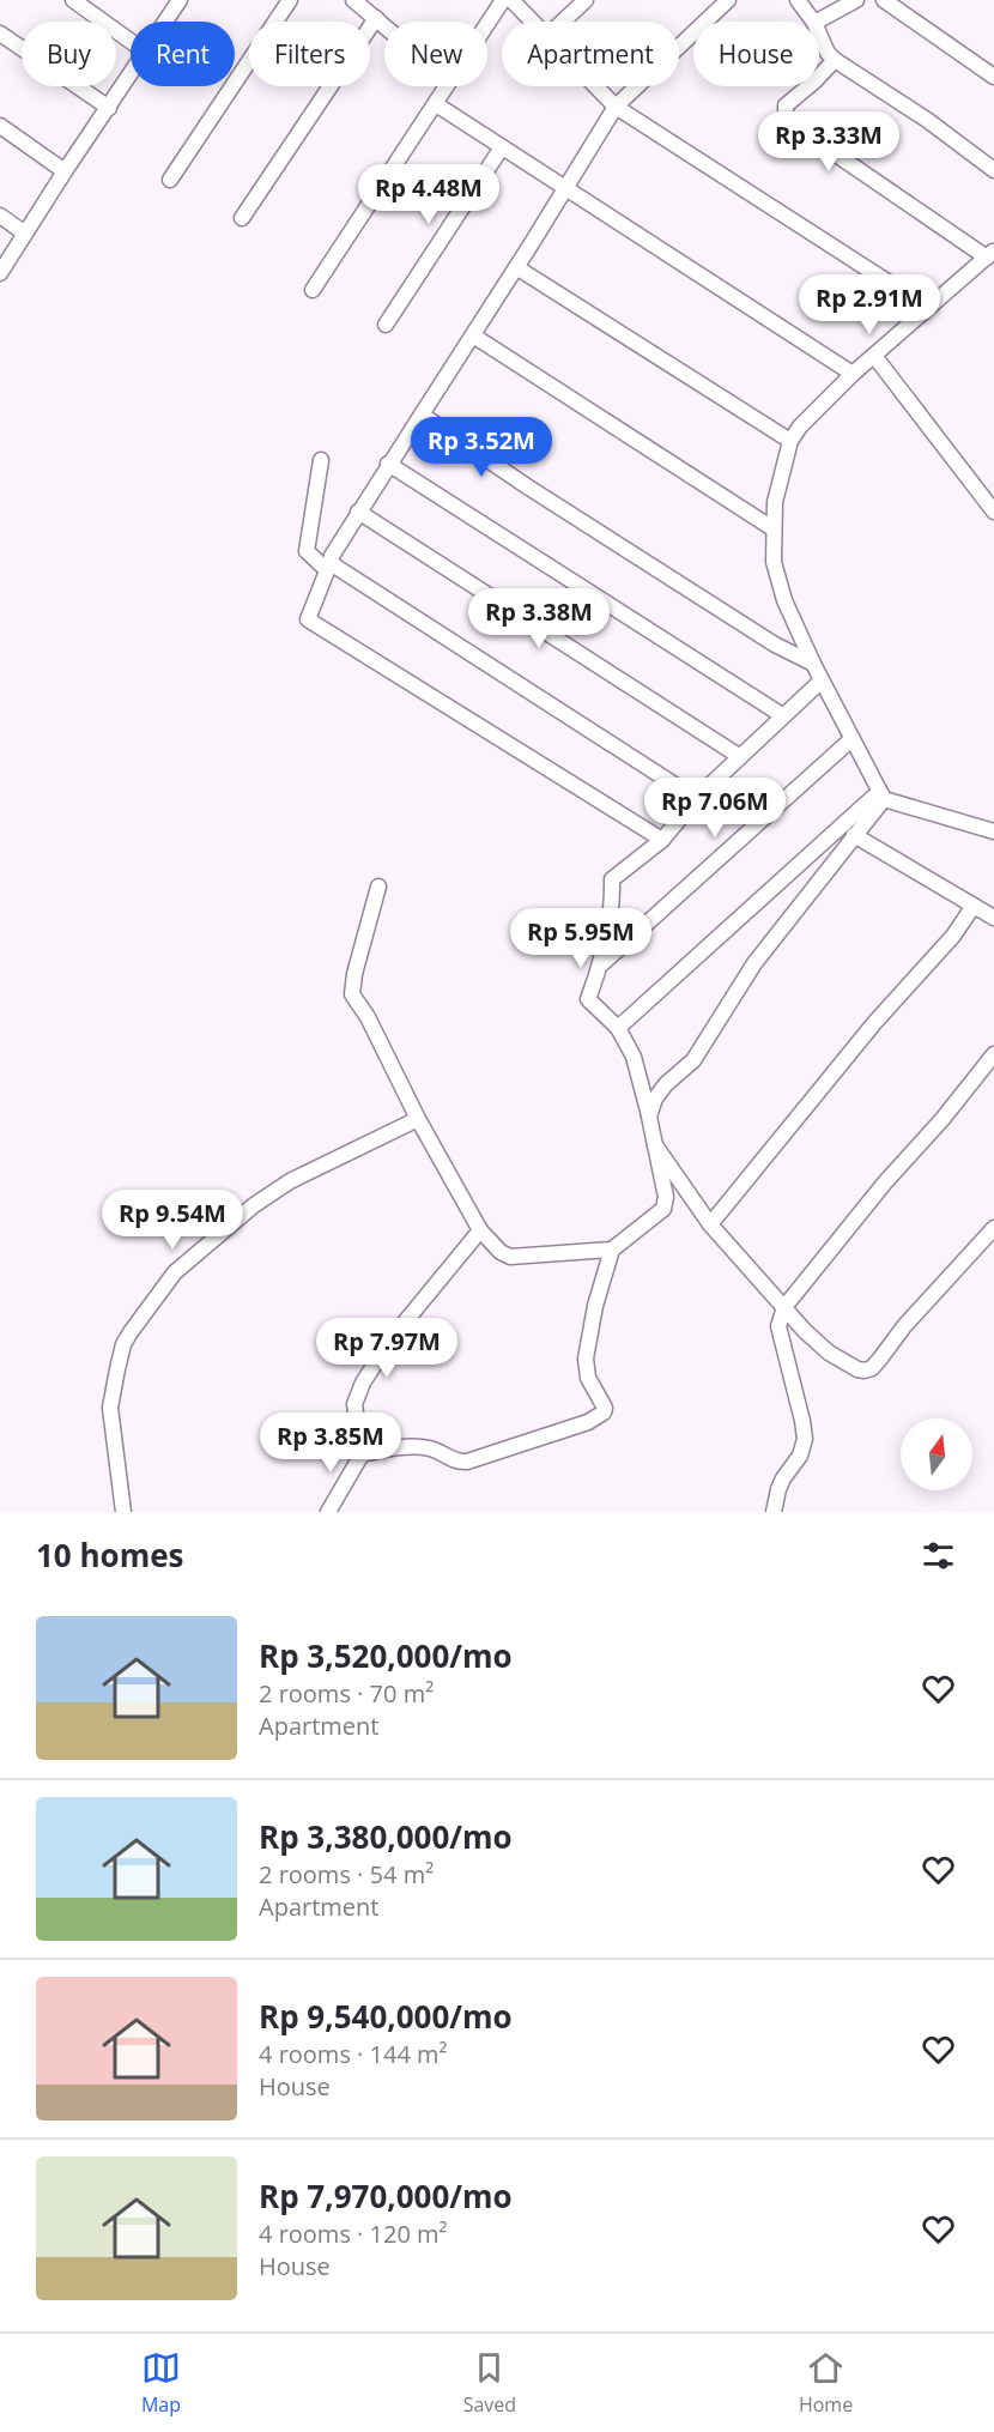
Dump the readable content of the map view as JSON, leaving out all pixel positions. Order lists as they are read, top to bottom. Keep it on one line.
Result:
{"north":"top","page":{"chip":["Buy","Rent","Filters","New","Apartment","House"],"price":["Rp 3.33M","Rp 4.48M","Rp 2.91M","Rp 3.52M","Rp 3.38M","Rp 7.06M","Rp 5.95M","Rp 9.54M","Rp 7.97M","Rp 3.85M"],"heading":"10 homes","list":[{"name":"Rp 3,520,000/mo","note":"2 rooms · 70 m² · Apartment"},{"name":"Rp 3,380,000/mo","note":"2 rooms · 54 m² · Apartment"},{"name":"Rp 9,540,000/mo","note":"4 rooms · 144 m² · House"},{"name":"Rp 7,970,000/mo","note":"4 rooms · 120 m² · House"}],"tabs":["Map","Saved","Home"]}}
